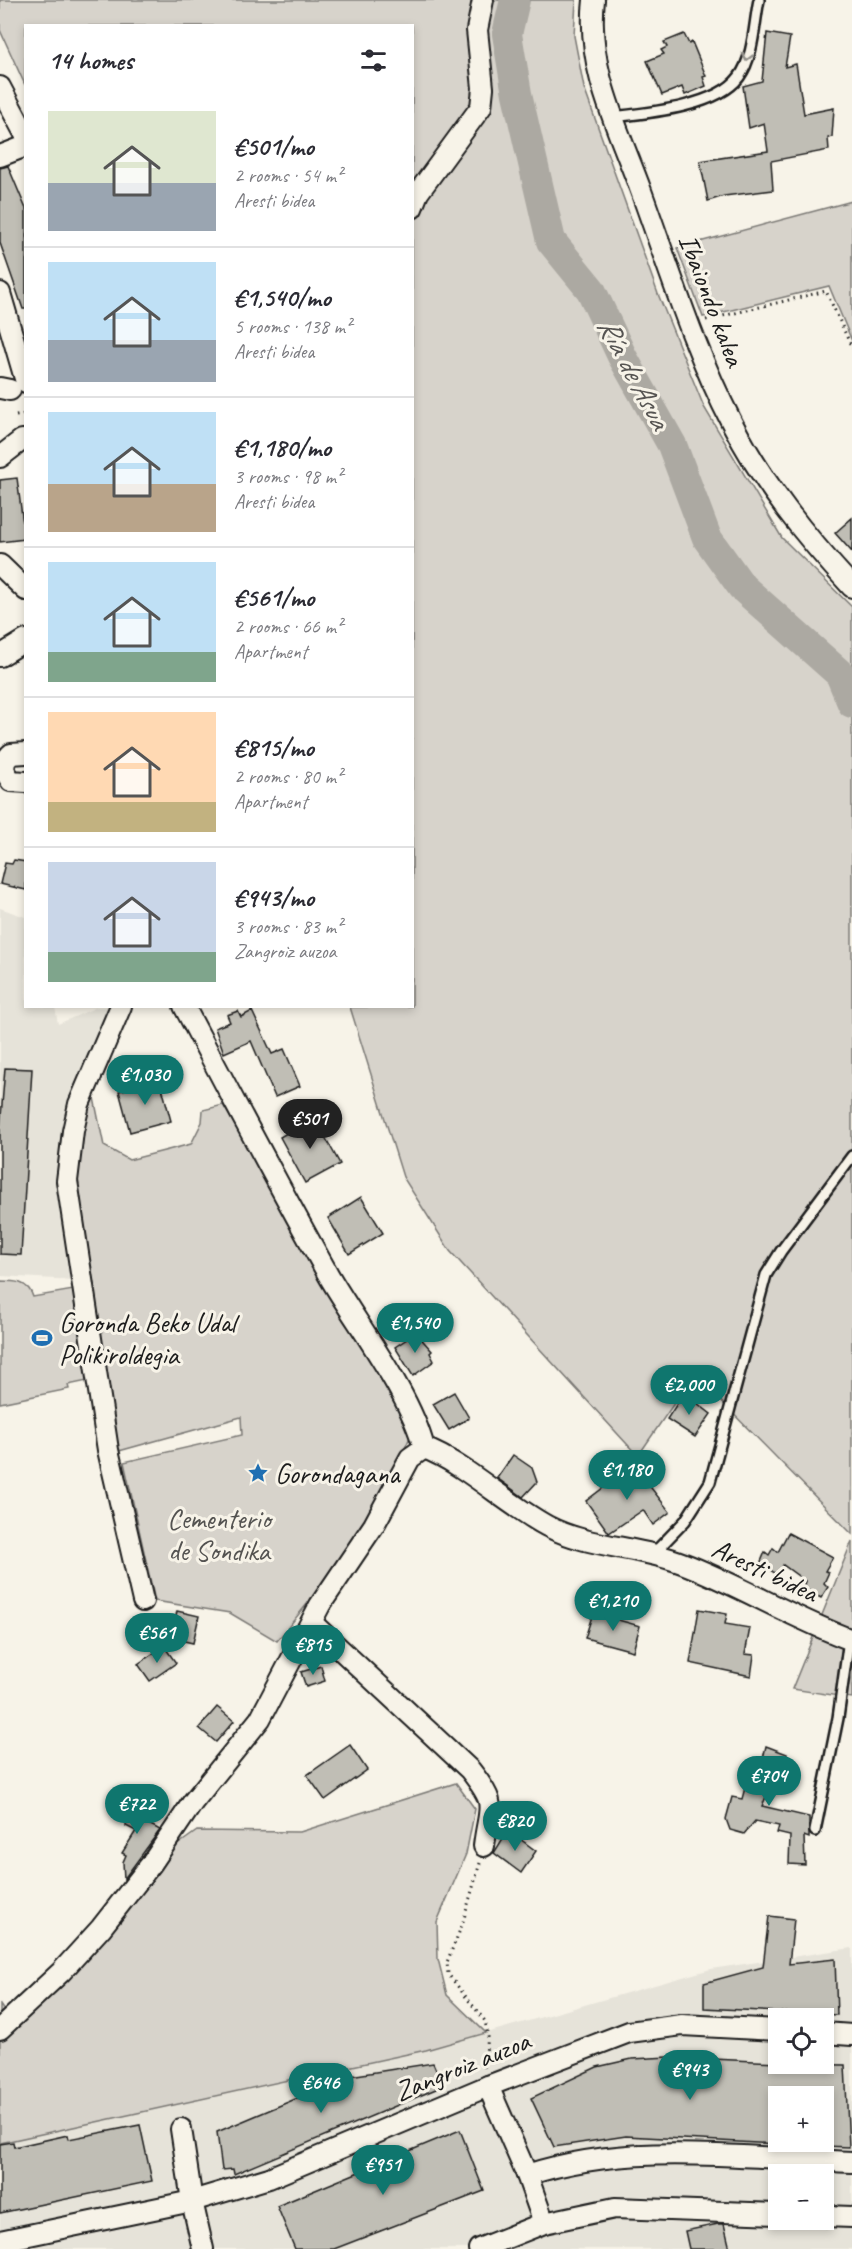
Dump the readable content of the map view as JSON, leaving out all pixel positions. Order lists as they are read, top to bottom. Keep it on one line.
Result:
{"streets":{"street":["Ibaiondo kalea","Aresti bidea","Zangroiz auzoa"]},"water":["Ría de Asua"],"parks":["Cementerio de Sondika"],"places":{"sports":["Goronda Beko Udal Polikiroldegia"],"place":["Gorondagana"]},"page":{"heading":"14 homes","list":[{"name":"€501/mo","note":"2 rooms · 54 m² · Aresti bidea"},{"name":"€1,540/mo","note":"5 rooms · 138 m² · Aresti bidea"},{"name":"€1,180/mo","note":"3 rooms · 98 m² · Aresti bidea"},{"name":"€561/mo","note":"2 rooms · 66 m² · Apartment"},{"name":"€815/mo","note":"2 rooms · 80 m² · Apartment"},{"name":"€943/mo","note":"3 rooms · 83 m² · Zangroiz auzoa"}],"price":["€1,030","€501","€1,540","€2,000","€1,180","€1,210","€561","€815","€704","€722","€820","€943","€646","€951"],"map_buttons":["+","−"]}}
